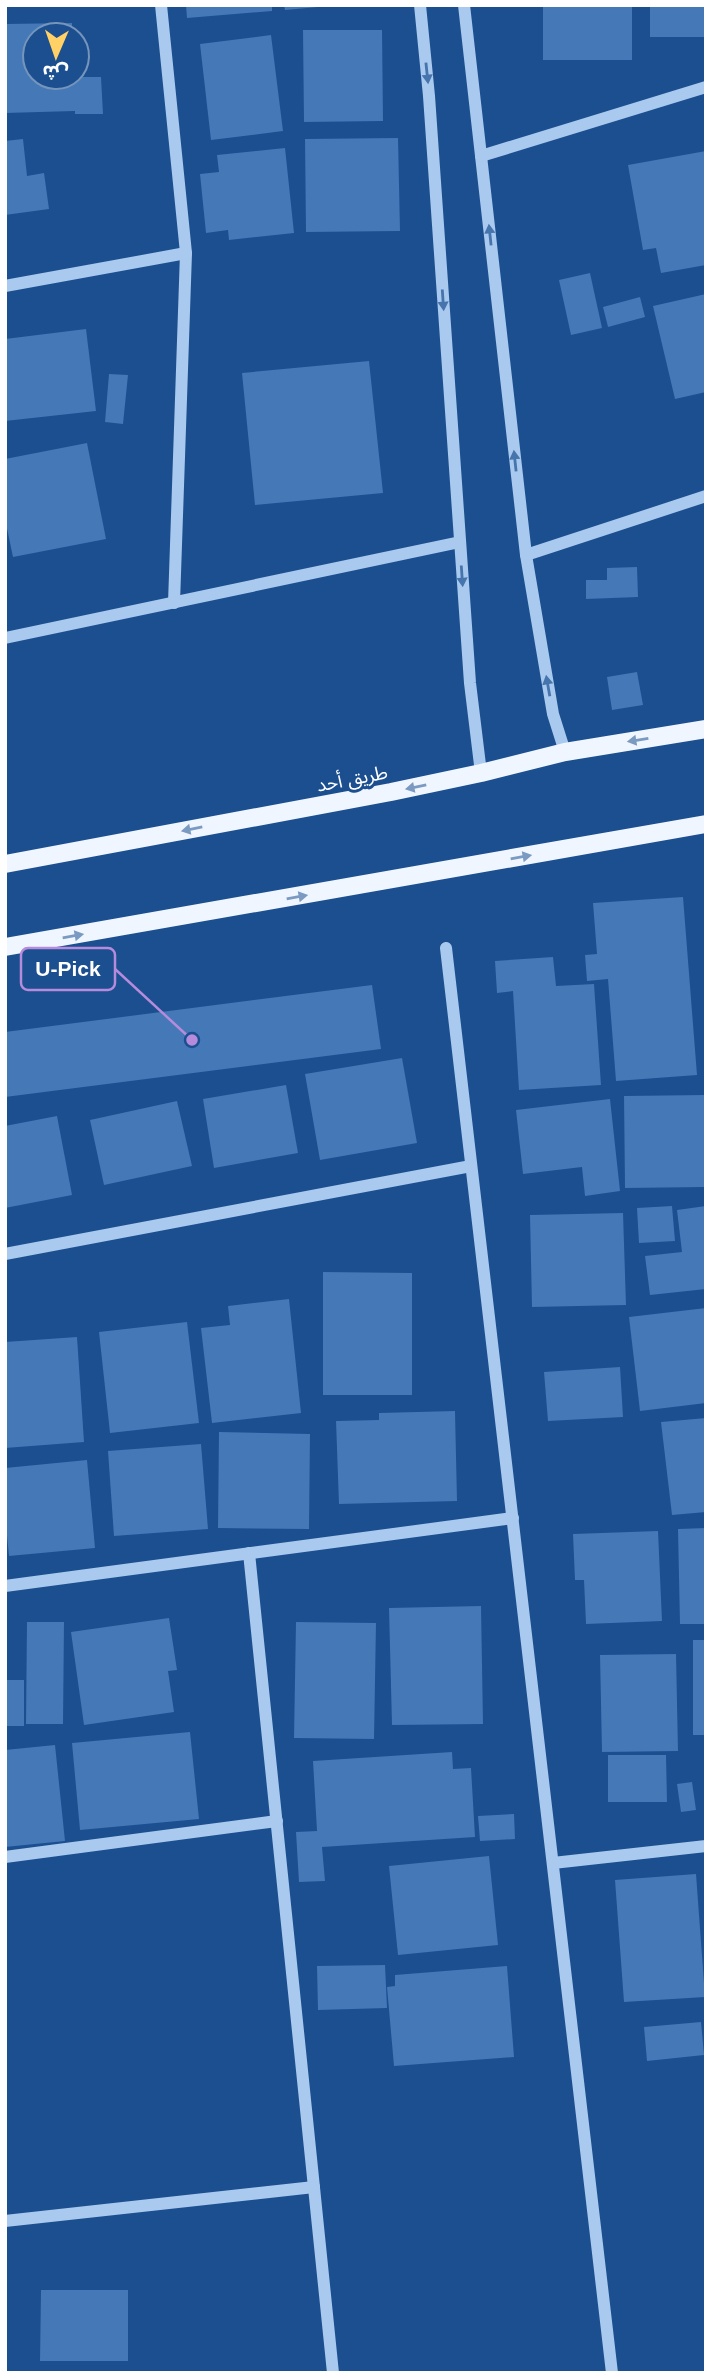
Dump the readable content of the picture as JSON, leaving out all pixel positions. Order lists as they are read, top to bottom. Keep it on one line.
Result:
{"streets":{"main road":["طريق أحد"]},"places":["U-Pick"],"north":"bottom"}
